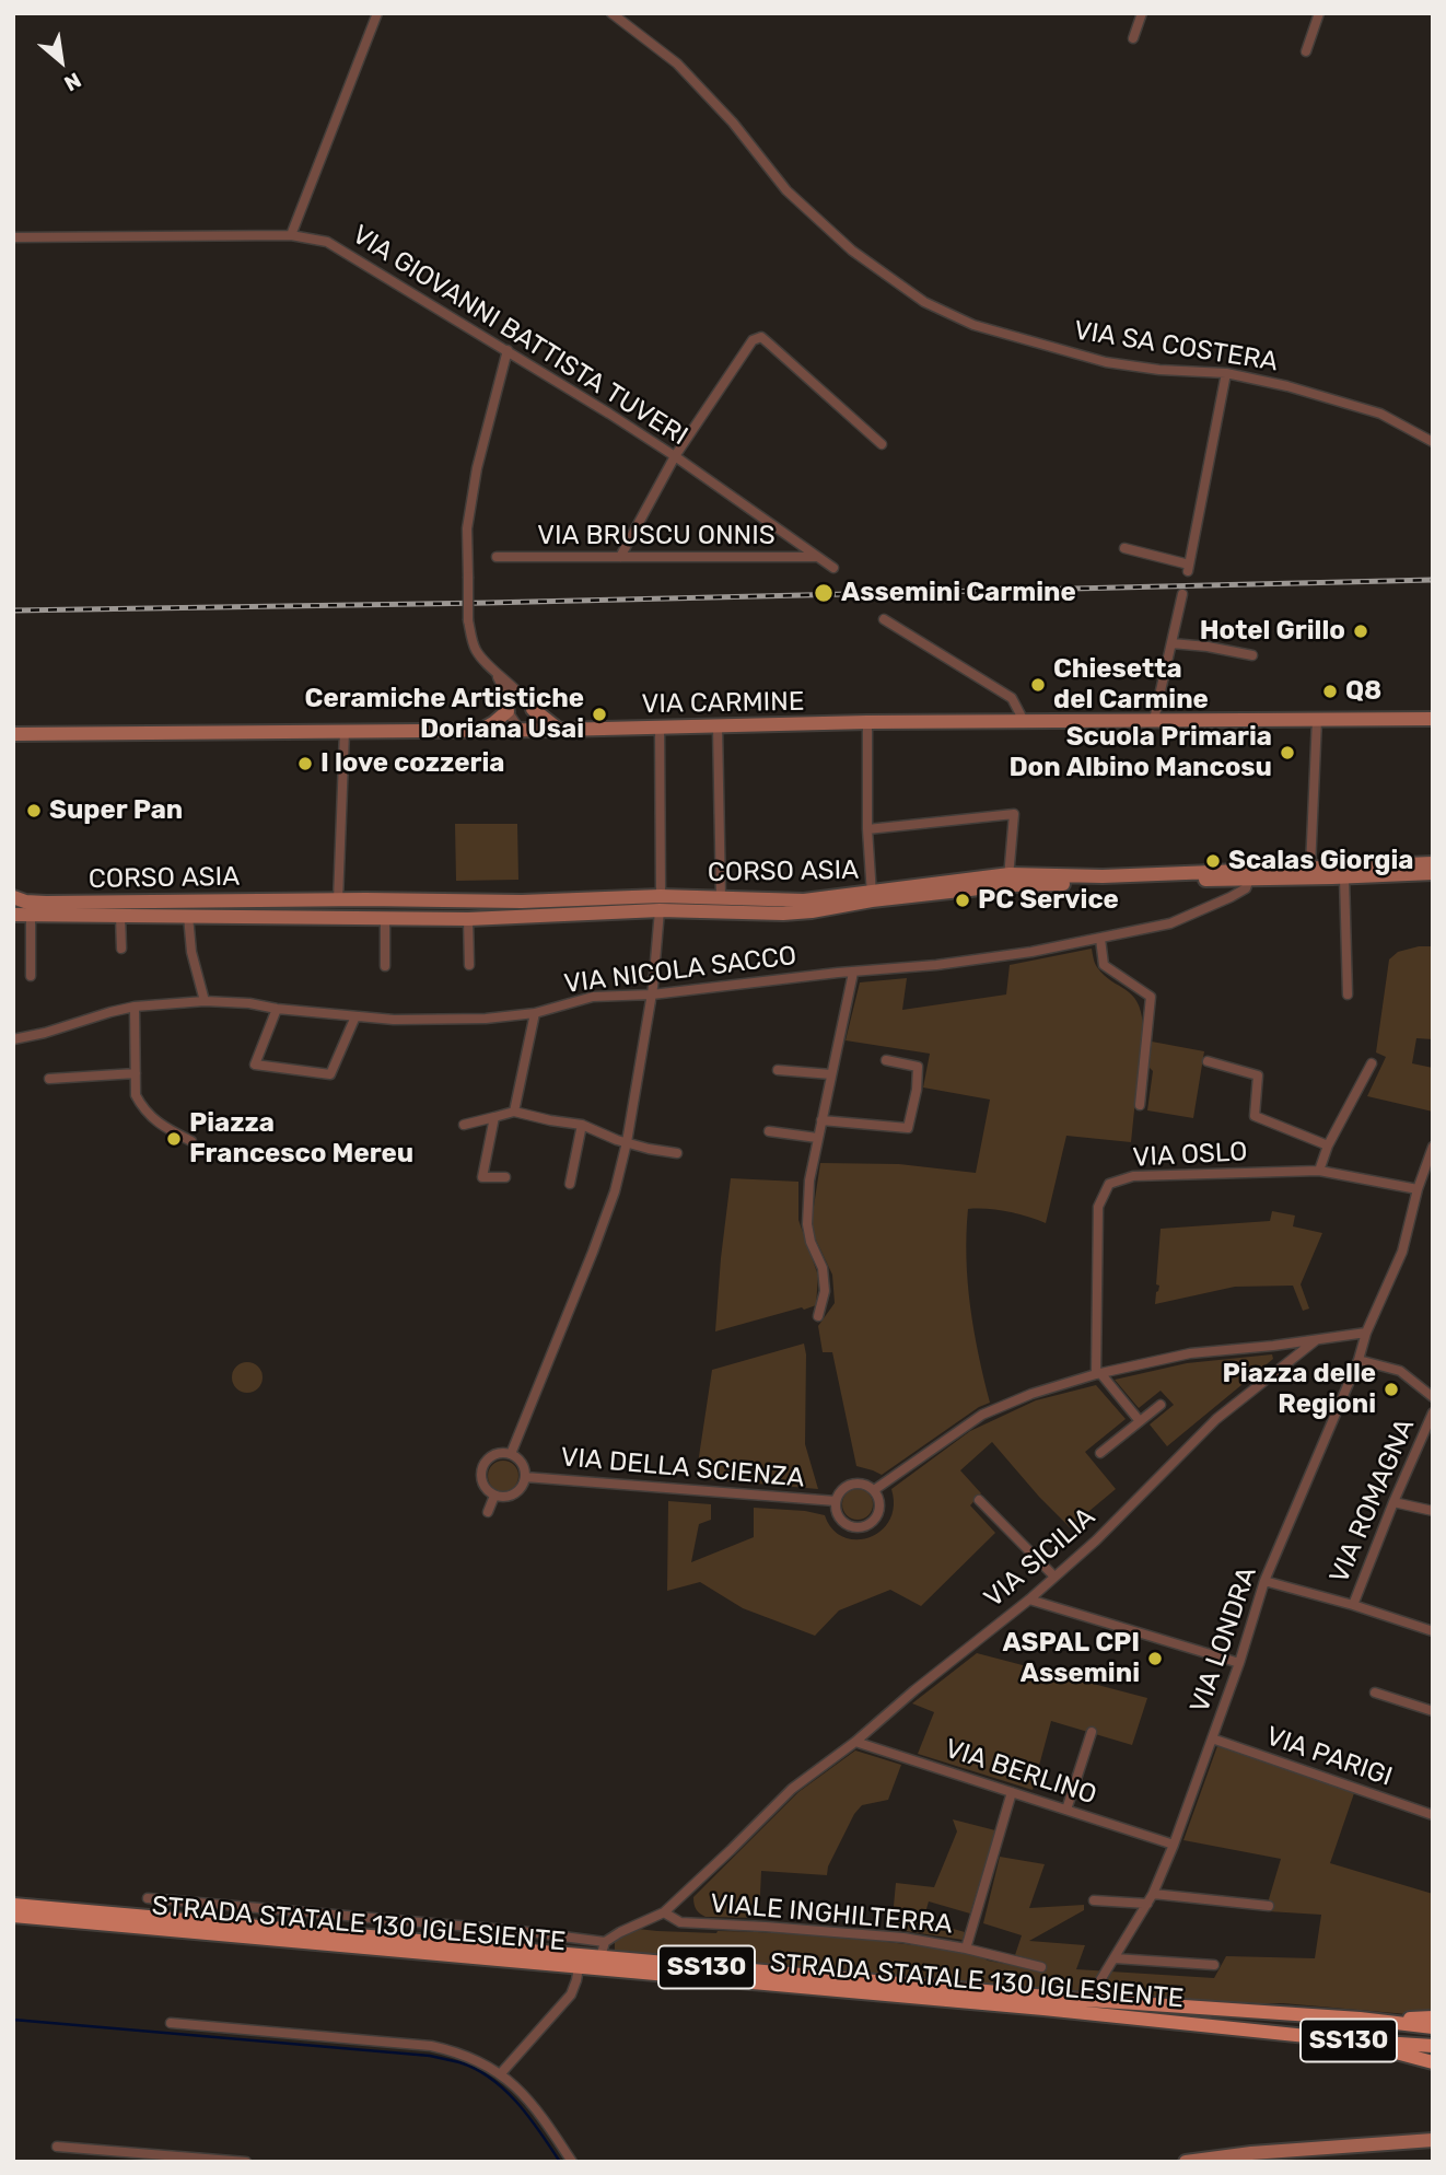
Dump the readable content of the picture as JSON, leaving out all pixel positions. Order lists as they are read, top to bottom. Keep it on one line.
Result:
{"streets":{"main road":["STRADA STATALE 130 IGLESIENTE","SS130"],"street":["VIA GIOVANNI BATTISTA TUVERI","VIA SA COSTERA","VIA BRUSCU ONNIS","VIA CARMINE","CORSO ASIA","VIA NICOLA SACCO","VIA OSLO","VIA DELLA SCIENZA","VIA ROMAGNA","VIA SICILIA","VIA LONDRA","VIA PARIGI","VIA BERLINO","VIALE INGHILTERRA"]},"crossings":[["VIA GIOVANNI BATTISTA TUVERI","VIA BRUSCU ONNIS"],["VIA SICILIA","VIA LONDRA"],["VIA SICILIA","VIA BERLINO"],["VIA SICILIA","VIALE INGHILTERRA"],["VIA LONDRA","VIA PARIGI"],["VIA LONDRA","VIA BERLINO"]],"places":["Assemini Carmine","Hotel Grillo","Chiesetta del Carmine","Q8","Ceramiche Artistiche Doriana Usai","Scuola Primaria Don Albino Mancosu","I love cozzeria","Super Pan","Scalas Giorgia","PC Service","Piazza Francesco Mereu","Piazza delle Regioni","ASPAL CPI Assemini"],"north":"bottom right"}
